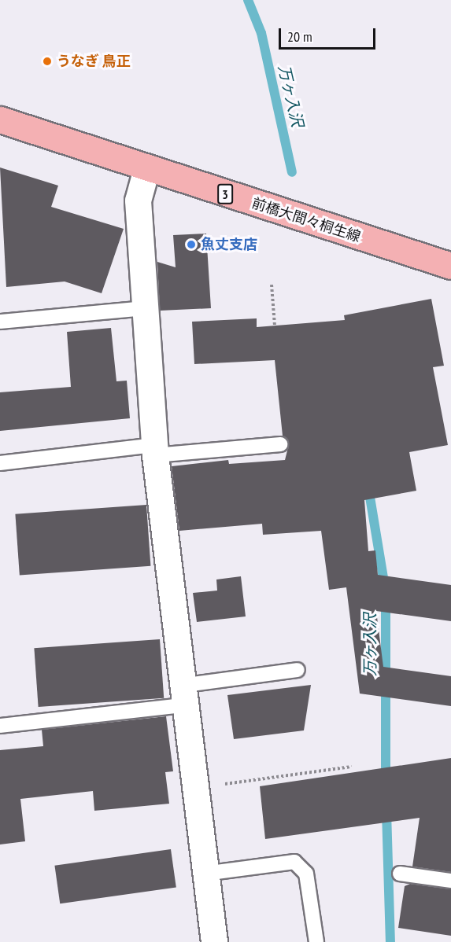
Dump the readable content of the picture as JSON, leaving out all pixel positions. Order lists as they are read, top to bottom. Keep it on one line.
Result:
{"streets":{"main road":["3","前橋大間々桐生線"]},"water":["万ヶ入沢"],"places":["うなぎ 鳥正","魚丈支店"],"scale_bar":"20 m"}
